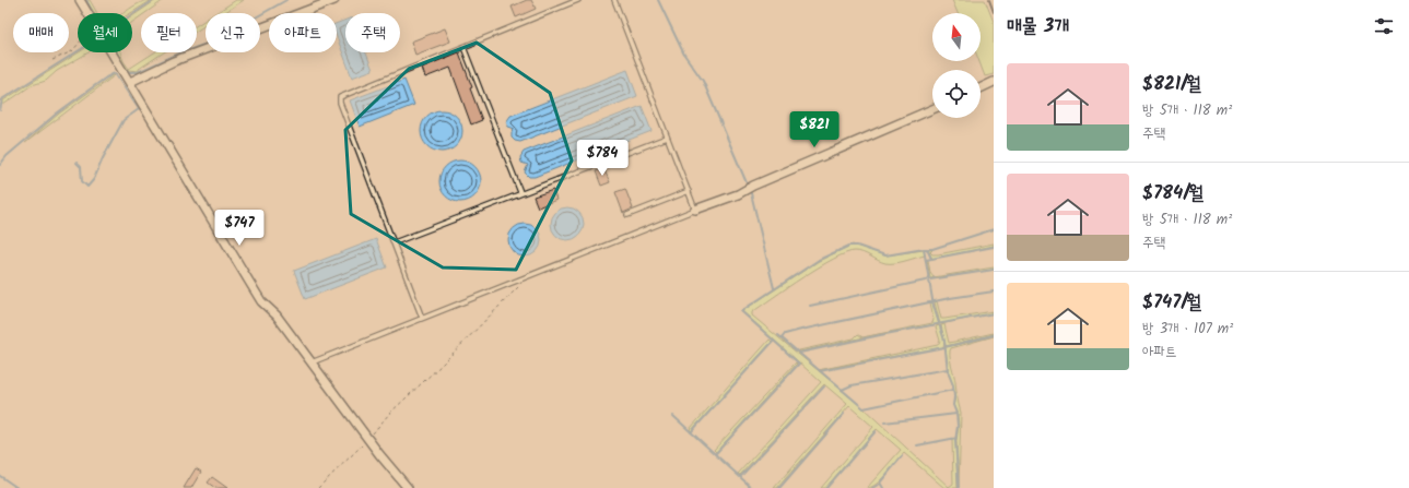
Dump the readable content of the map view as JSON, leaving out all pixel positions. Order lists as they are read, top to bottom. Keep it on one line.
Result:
{"north":"top","page":{"heading":"매물 3개","chip":["매매","월세","필터","신규","아파트","주택"],"list":[{"name":"$821/월","note":"방 5개 · 118 m² · 주택"},{"name":"$784/월","note":"방 5개 · 118 m² · 주택"},{"name":"$747/월","note":"방 3개 · 107 m² · 아파트"}],"price":["$821","$784","$747"]}}
